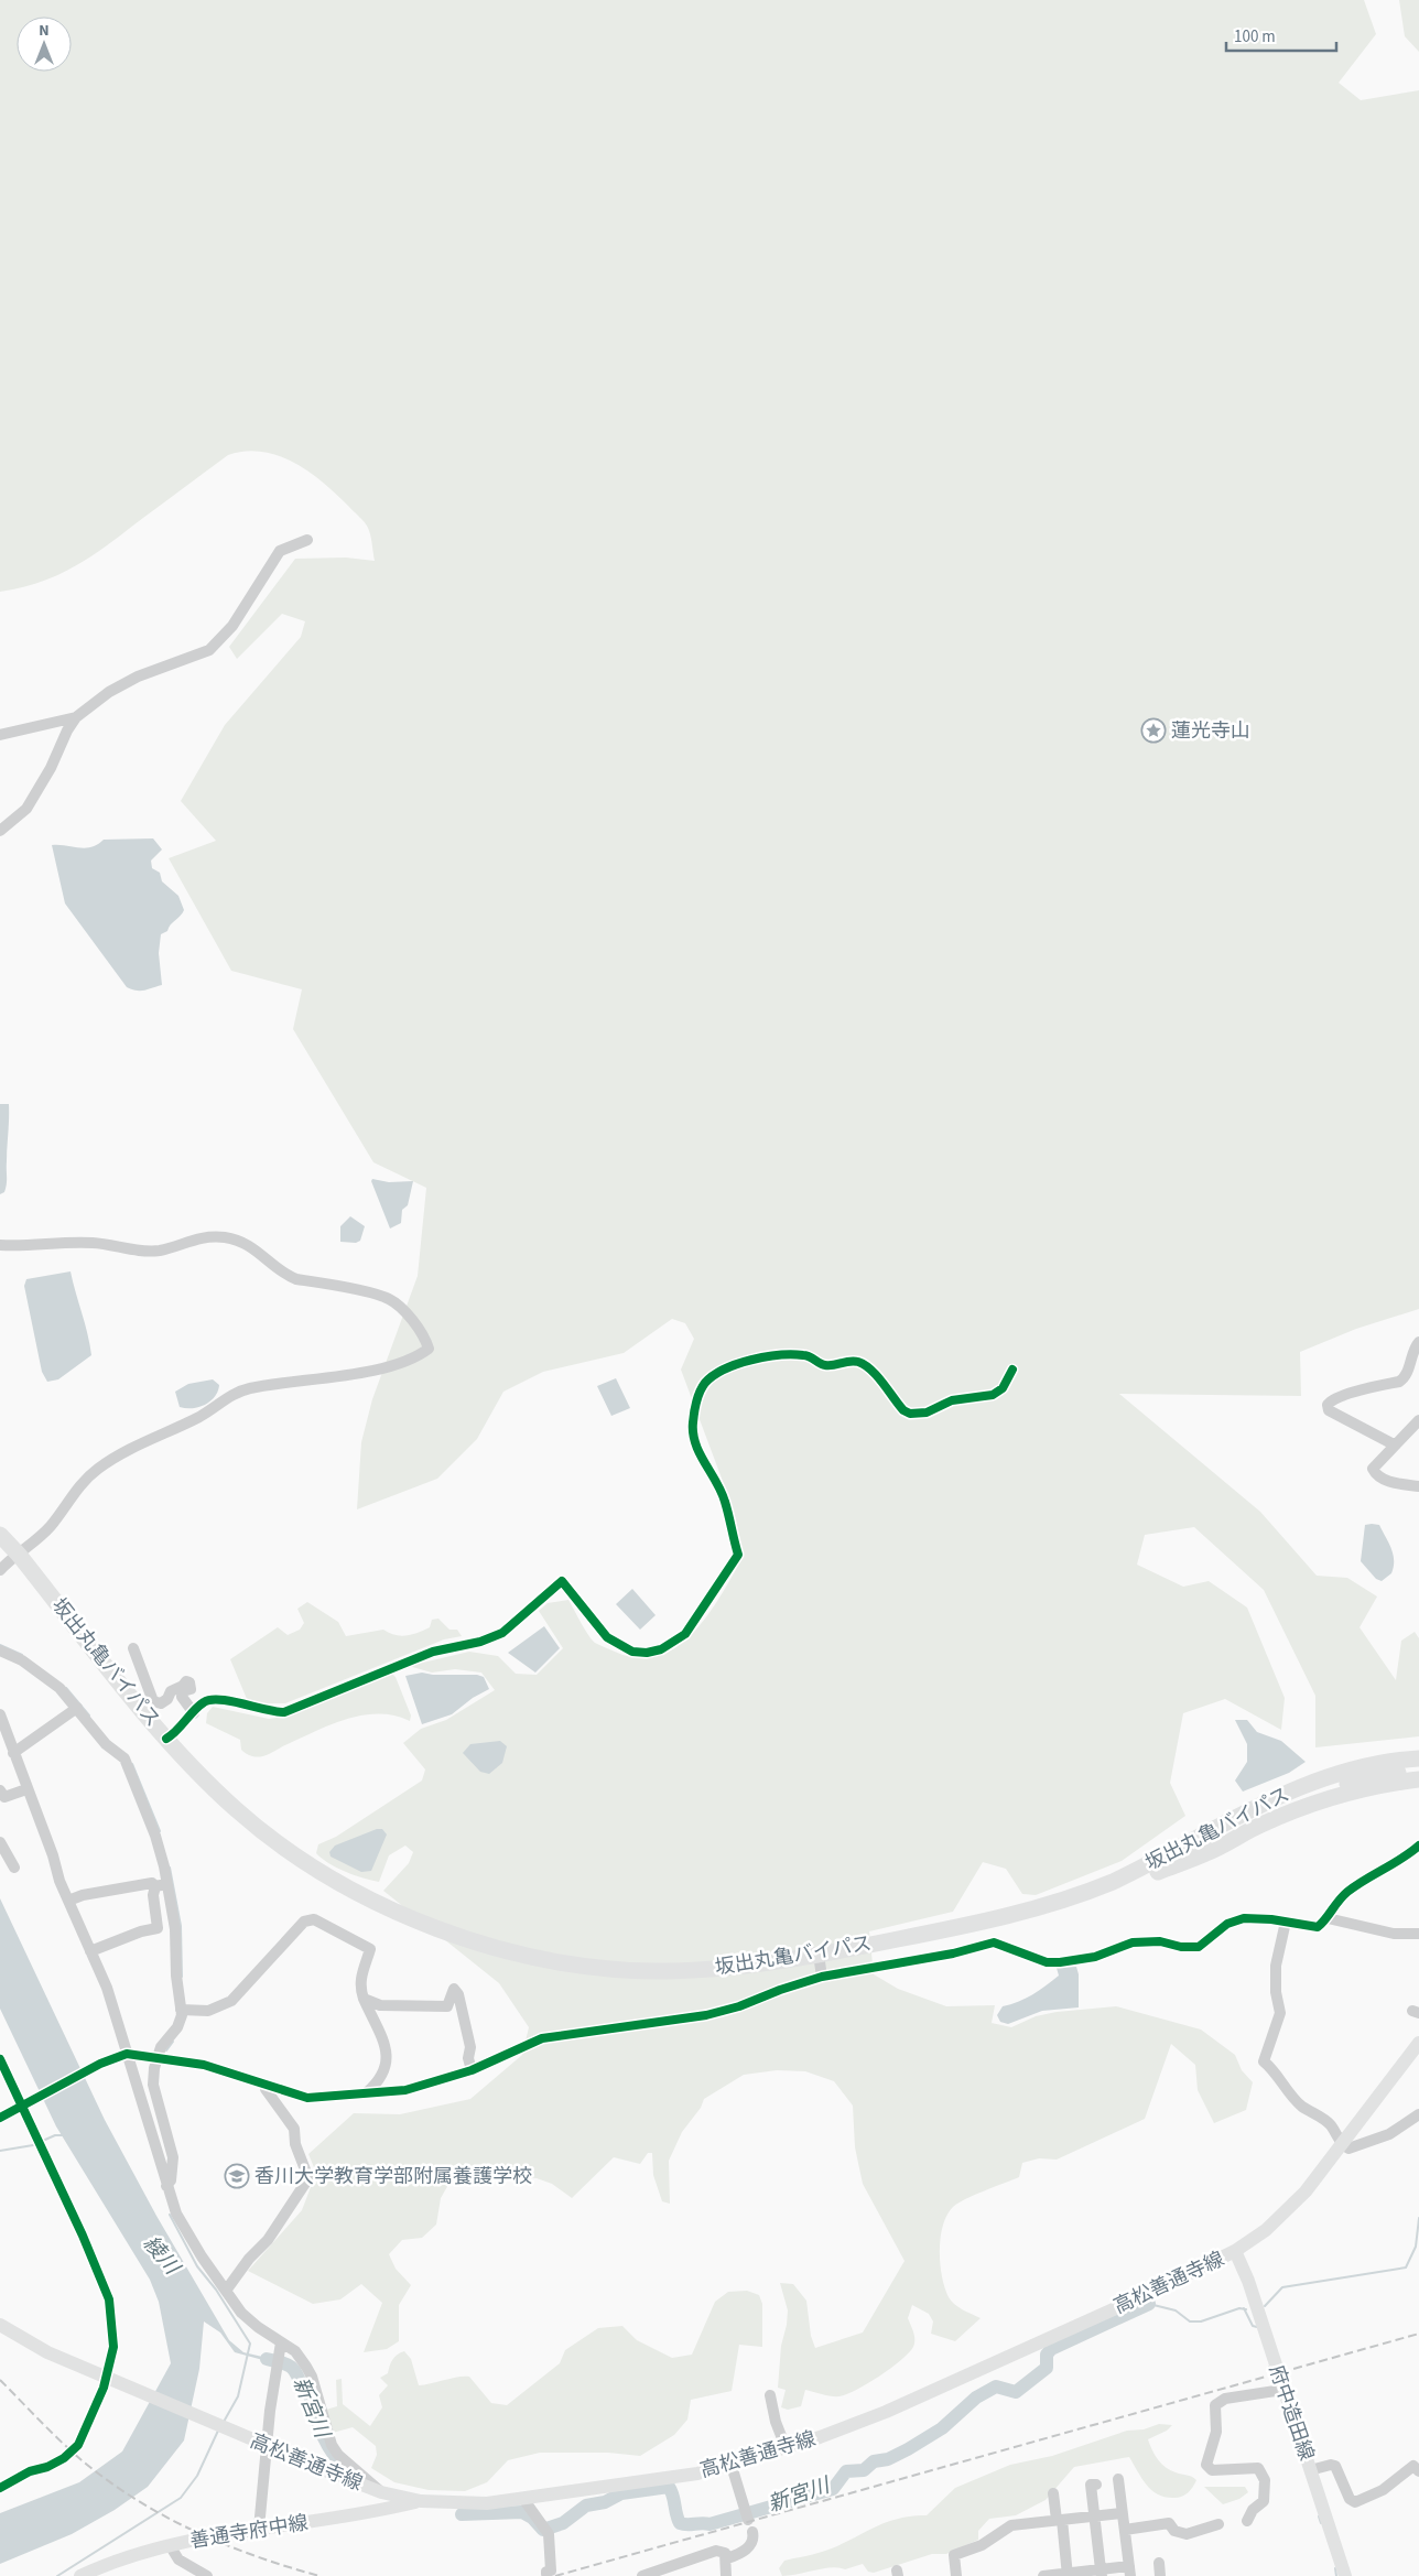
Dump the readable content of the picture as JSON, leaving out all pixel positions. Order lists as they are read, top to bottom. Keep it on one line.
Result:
{"streets":{"highway":["坂出丸亀バイパス"],"main road":["高松善通寺線","府中造田線","善通寺府中線"]},"crossings":[["高松善通寺線","府中造田線"],["高松善通寺線","善通寺府中線"]],"water":["綾川","新宮川"],"places":{"place":["蓮光寺山"],"school or university":["香川大学教育学部附属養護学校"]},"scale_bar":"100 m","north":"top"}
